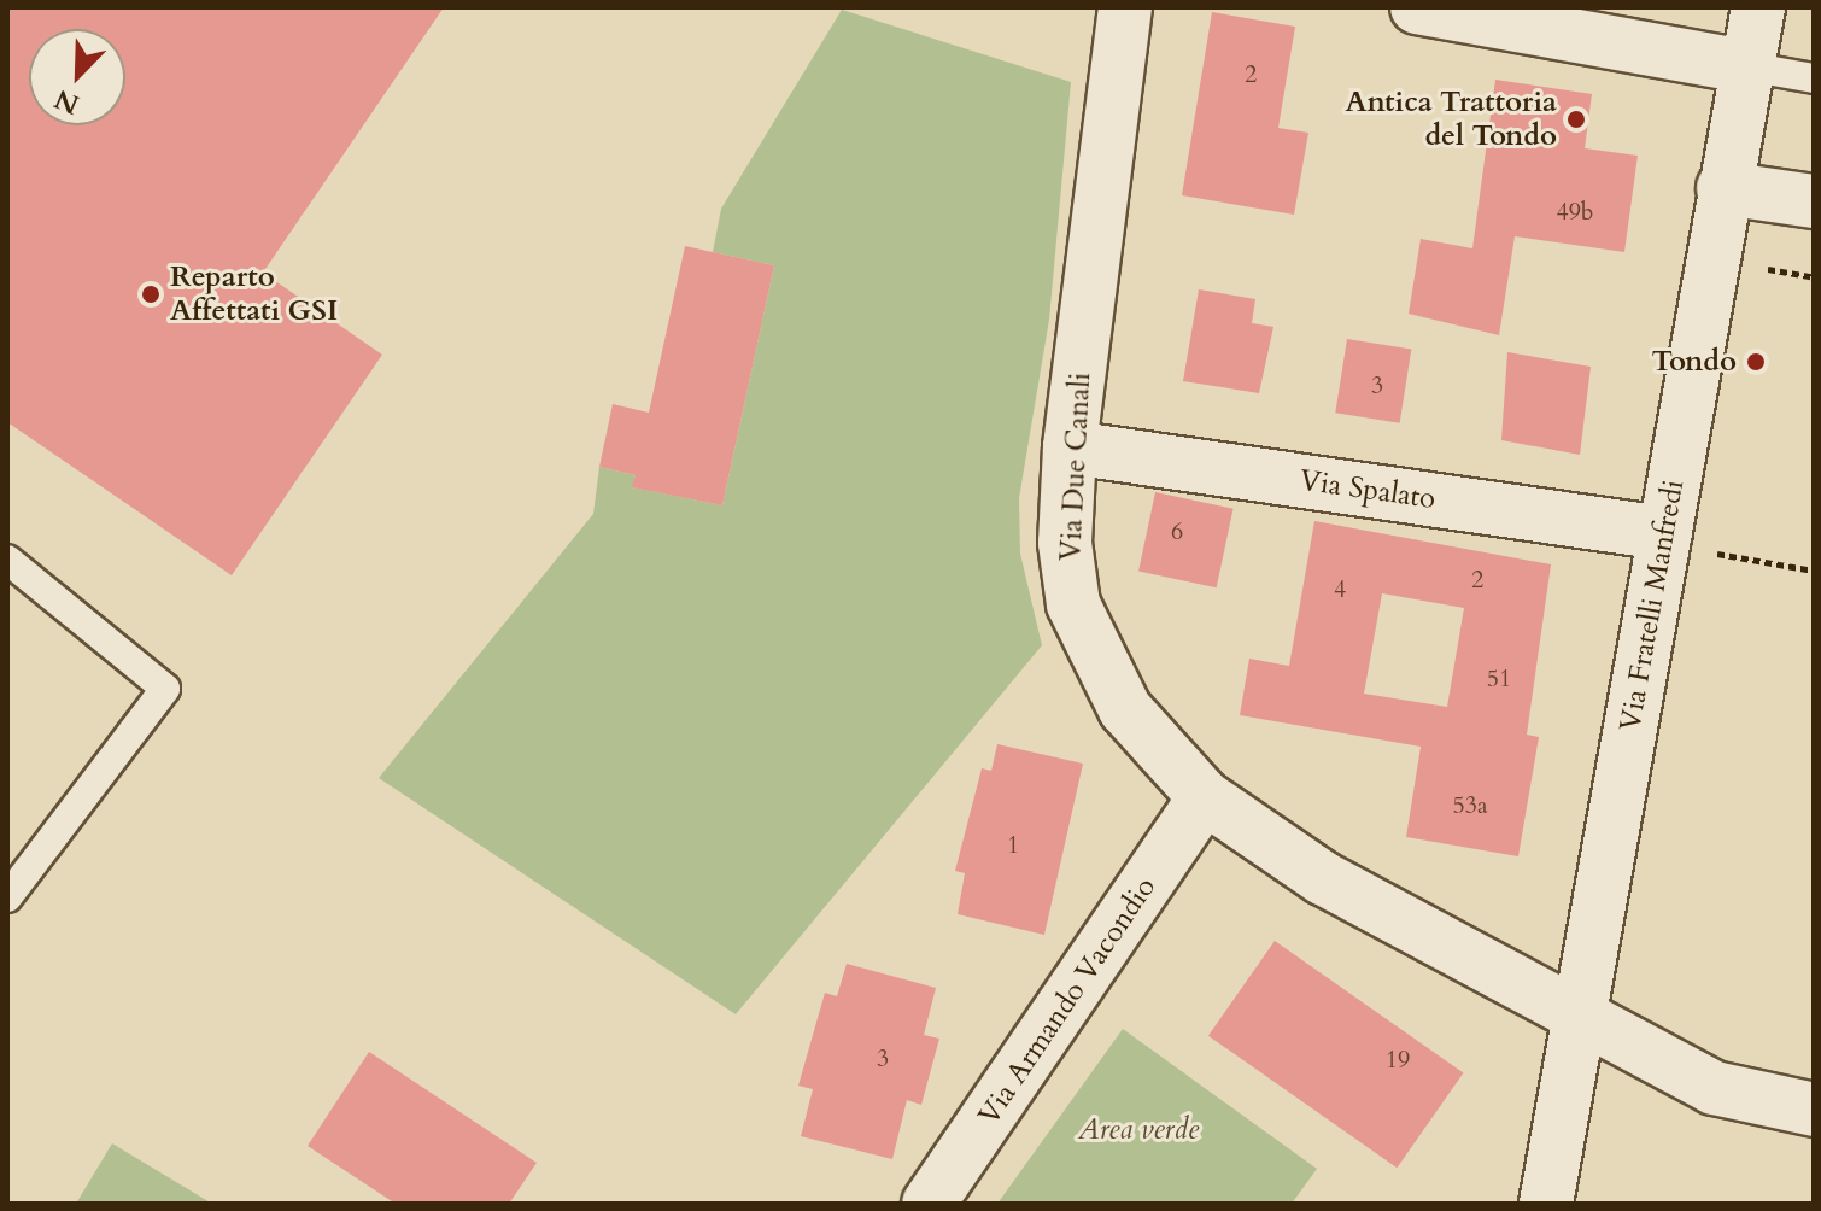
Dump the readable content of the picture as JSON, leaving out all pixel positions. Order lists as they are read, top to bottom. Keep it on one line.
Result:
{"streets":{"street":["Via Due Canali","Via Spalato","Via Fratelli Manfredi","Via Armando Vacondio"]},"crossings":[["Via Due Canali","Via Spalato"],["Via Due Canali","Via Fratelli Manfredi"],["Via Due Canali","Via Armando Vacondio"],["Via Spalato","Via Fratelli Manfredi"]],"parks":["Area verde"],"places":["Antica Trattoria del Tondo","Reparto Affettati GSI","Tondo"],"house_numbers":["2","49b","3","6","2","4","51","53a","1","3","19"],"north":"bottom left"}
